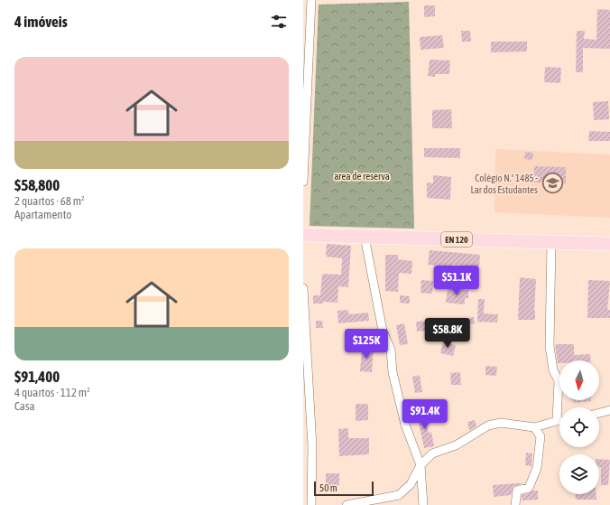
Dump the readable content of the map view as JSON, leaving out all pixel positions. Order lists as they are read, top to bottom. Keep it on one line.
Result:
{"streets":{"main road":["EN 120"]},"parks":["area de reserva"],"places":{"school or university":["Colégio N.º 1485 - Lar dos Estudantes"]},"scale_bar":"50 m","north":"bottom","page":{"heading":"4 imóveis","list":[{"name":"$58,800","note":"2 quartos · 68 m² · Apartamento"},{"name":"$91,400","note":"4 quartos · 112 m² · Casa"}],"price":["$51.1K","$58.8K","$125K","$91.4K"],"scale":"50 m"}}
